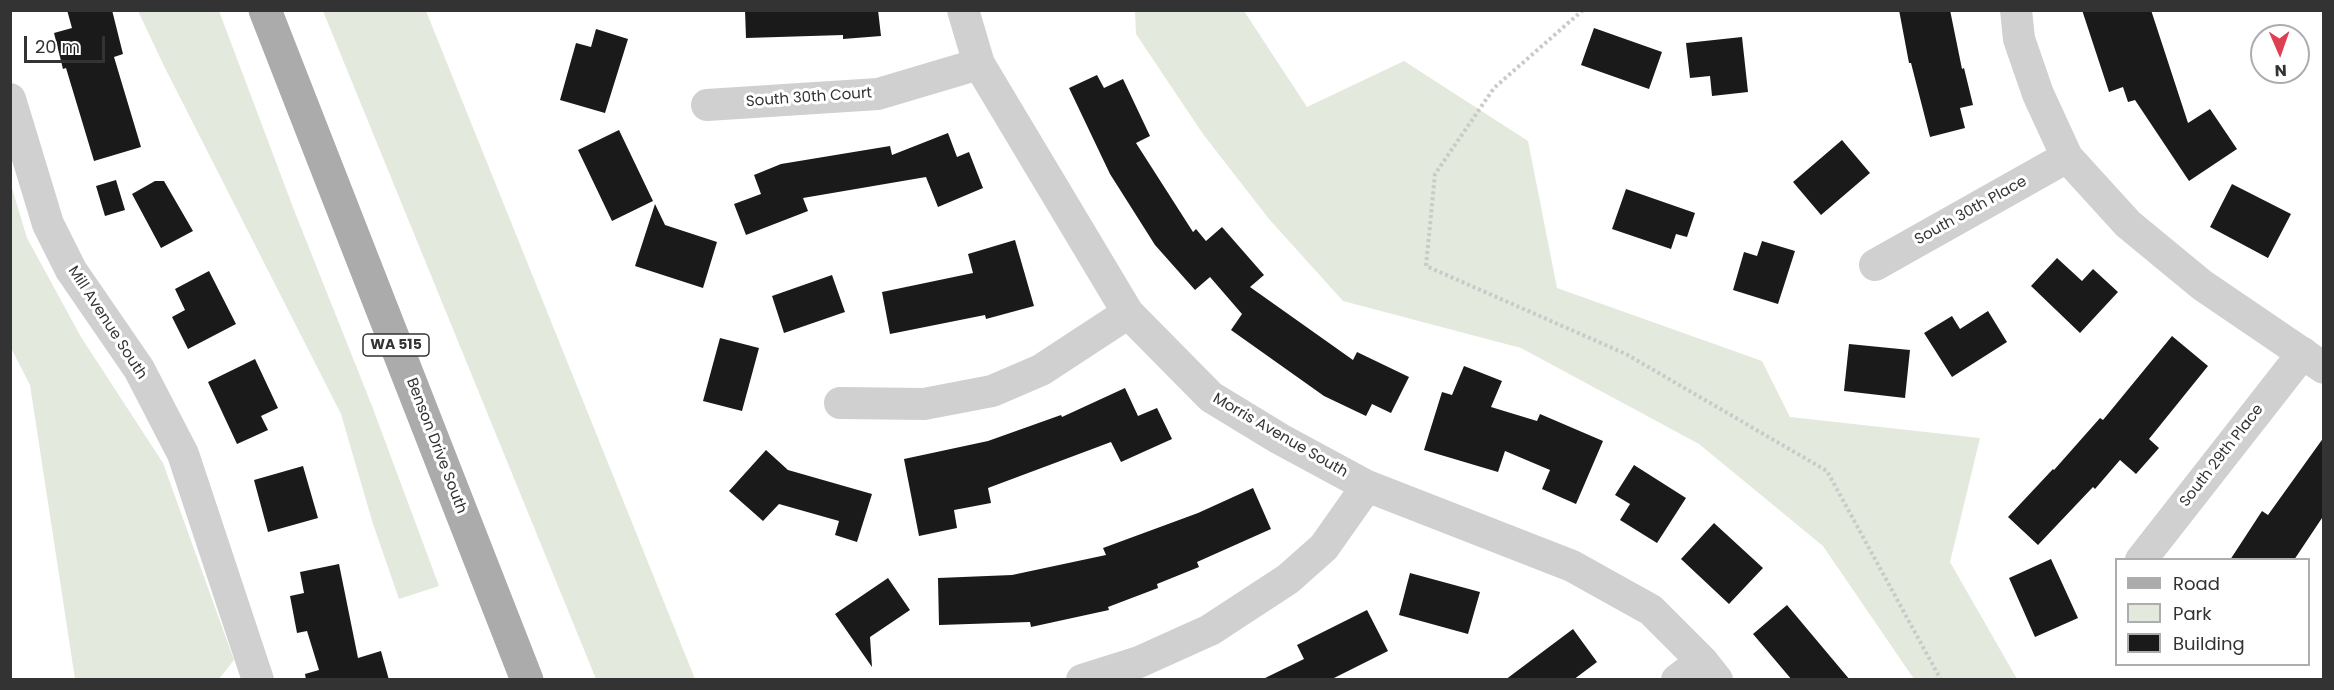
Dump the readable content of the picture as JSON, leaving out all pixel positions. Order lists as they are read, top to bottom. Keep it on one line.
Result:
{"streets":{"main road":["WA 515","Benson Drive South"],"street":["South 30th Court","South 30th Place","Mill Avenue South","Morris Avenue South","South 29th Place"]},"crossings":[["South 30th Court","Morris Avenue South"]],"legend":["Road","Park","Building"],"scale_bar":"20 m","north":"bottom"}
